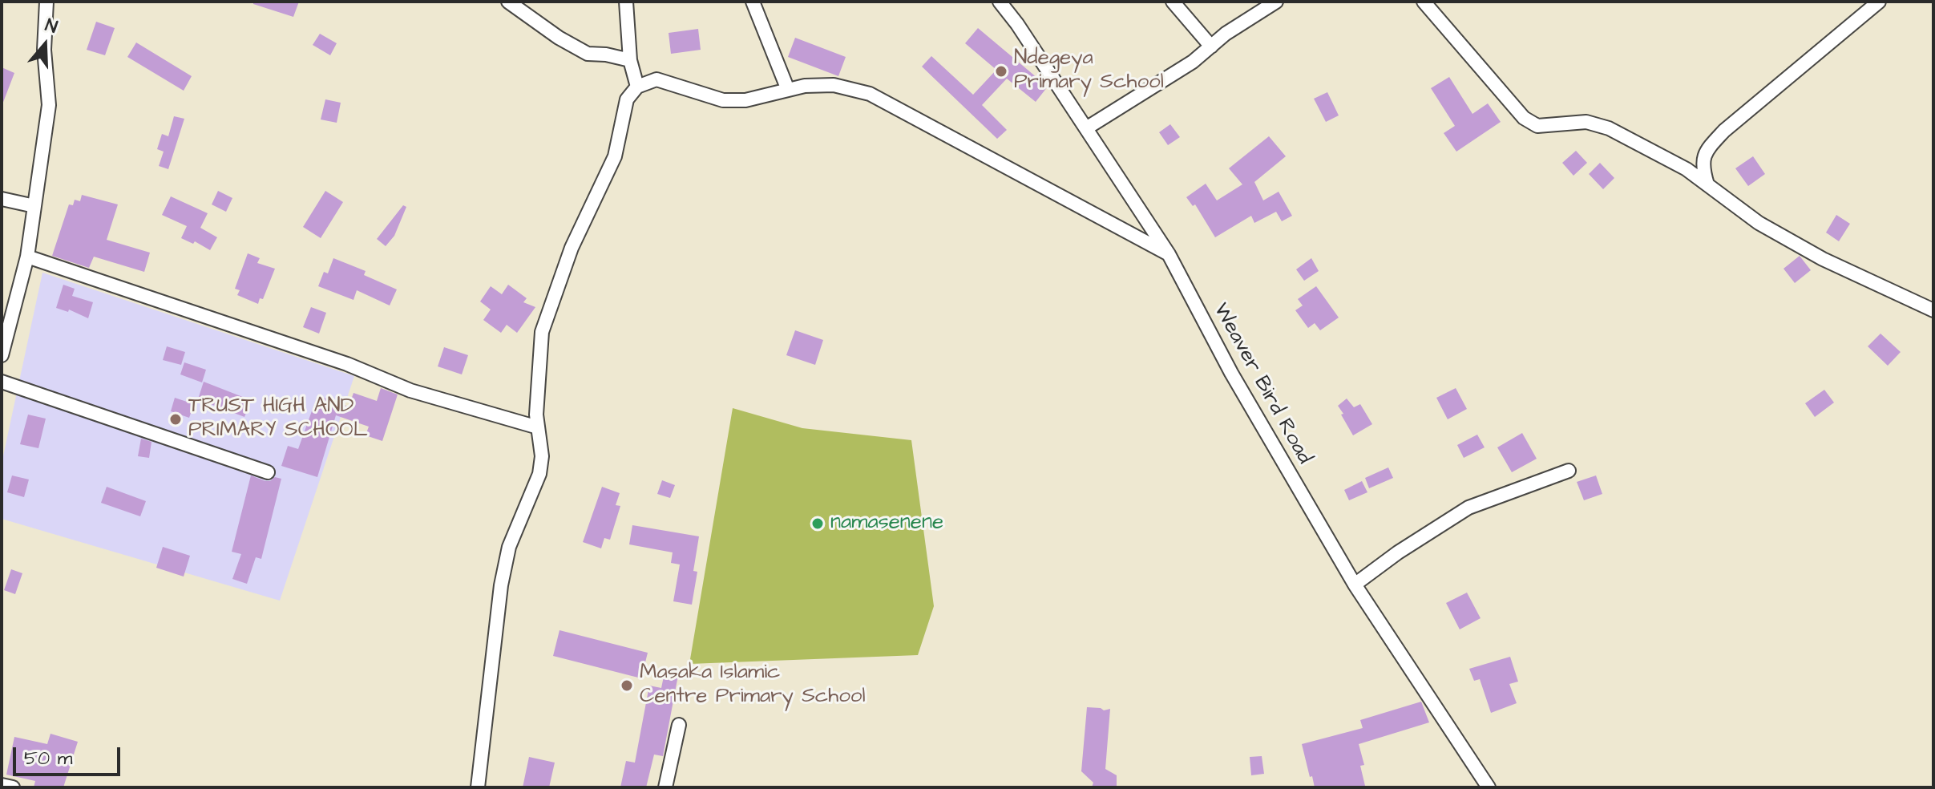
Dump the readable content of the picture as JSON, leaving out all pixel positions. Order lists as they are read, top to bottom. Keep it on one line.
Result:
{"streets":{"street":["Weaver Bird Road"]},"places":["Ndegeya Primary School","TRUST HIGH AND PRIMARY SCHOOL","namasenene","Masaka Islamic Centre Primary School"],"scale_bar":"50 m","north":"top"}
